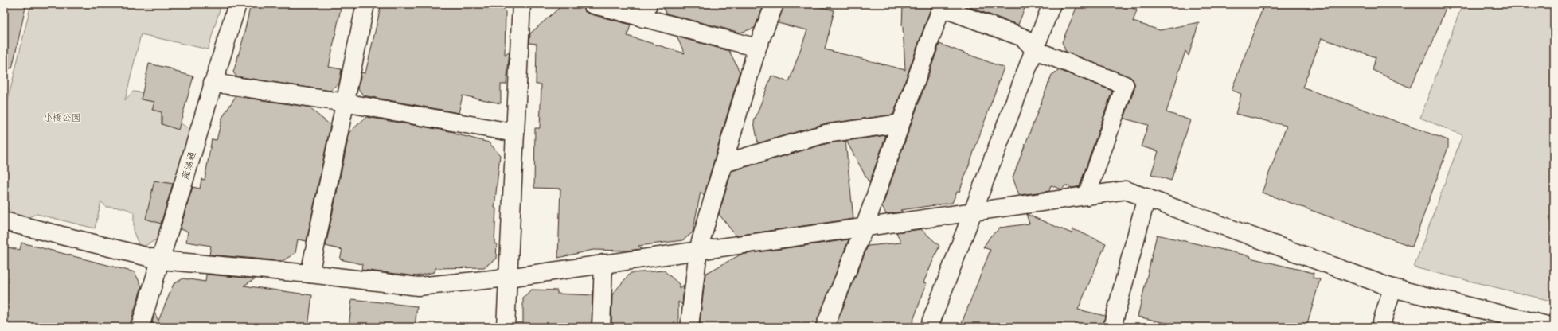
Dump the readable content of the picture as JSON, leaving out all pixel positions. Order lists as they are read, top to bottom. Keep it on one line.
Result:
{"streets":{"street":["産湯通"]},"parks":["小橋公園"]}
